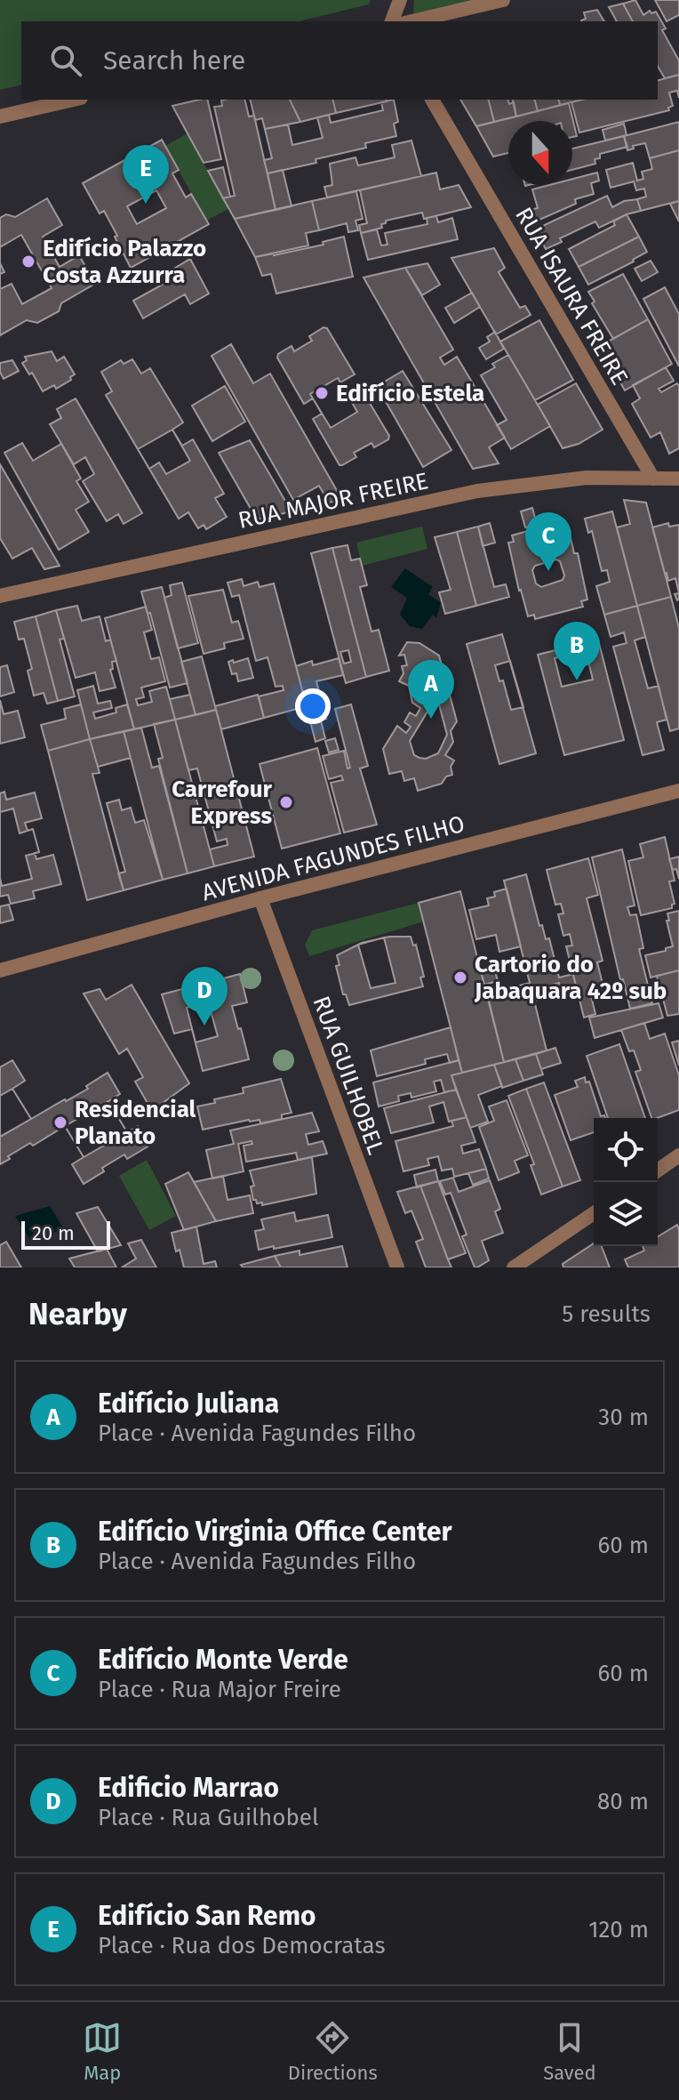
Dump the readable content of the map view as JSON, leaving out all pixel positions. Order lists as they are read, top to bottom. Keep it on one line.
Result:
{"streets":{"street":["RUA ISAURA FREIRE","RUA MAJOR FREIRE","AVENIDA FAGUNDES FILHO","RUA GUILHOBEL"]},"crossings":[["RUA ISAURA FREIRE","RUA MAJOR FREIRE"],["AVENIDA FAGUNDES FILHO","RUA GUILHOBEL"]],"places":["Edifício Palazzo Costa Azzurra","Edifício Estela","Carrefour Express","Cartorio do Jabaquara 42º sub","Residencial Planato"],"scale_bar":"20 m","north":"bottom","page":{"search":"Search here","pins":["E","C","B","A","D"],"scale":"20 m","heading":["Nearby","5 results"],"list":[{"mark":"A","name":"Edifício Juliana","note":"Place · Avenida Fagundes Filho","value":"30 m"},{"mark":"B","name":"Edifício Virginia Office Center","note":"Place · Avenida Fagundes Filho","value":"60 m"},{"mark":"C","name":"Edifício Monte Verde","note":"Place · Rua Major Freire","value":"60 m"},{"mark":"D","name":"Edificio Marrao","note":"Place · Rua Guilhobel","value":"80 m"},{"mark":"E","name":"Edifício San Remo","note":"Place · Rua dos Democratas","value":"120 m"}],"nav":["Map","Directions","Saved"]}}
